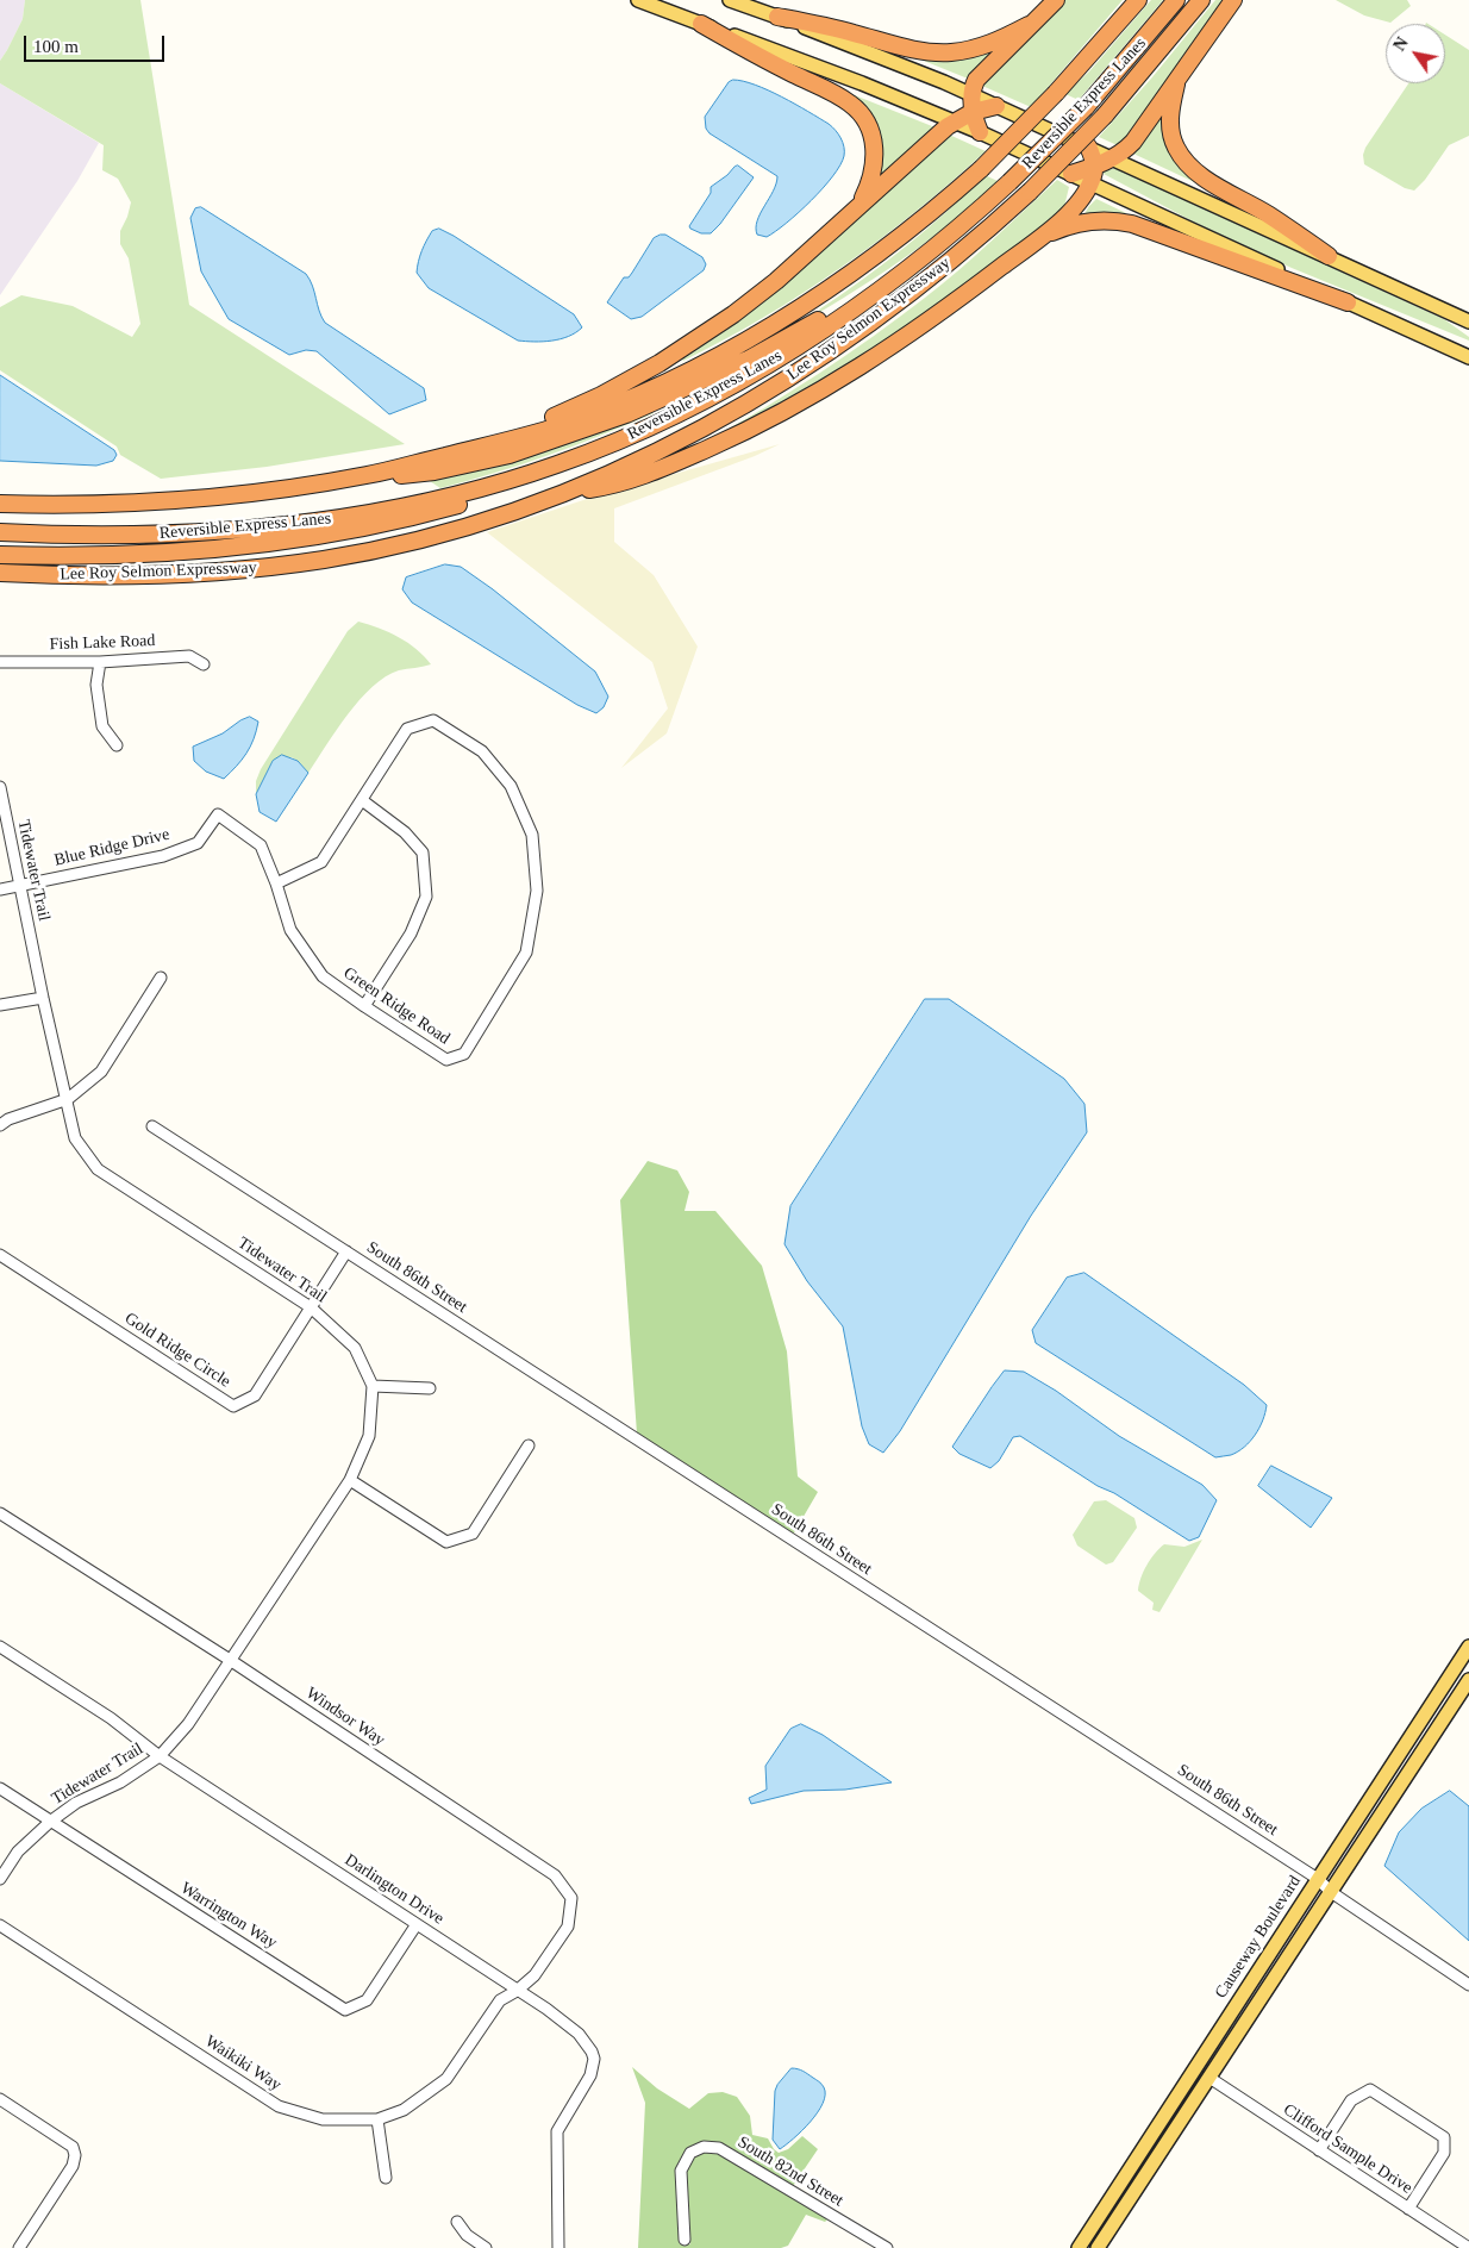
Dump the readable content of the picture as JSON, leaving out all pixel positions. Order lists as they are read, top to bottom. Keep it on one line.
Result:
{"streets":{"highway":["Reversible Express Lanes","Lee Roy Selmon Expressway"],"main road":["Causeway Boulevard"],"street":["Fish Lake Road","Blue Ridge Drive","Tidewater Trail","Green Ridge Road","South 86th Street","Gold Ridge Circle","Windsor Way","Darlington Drive","Warrington Way","Waikiki Way","Clifford Sample Drive","South 82nd Street"]},"crossings":[["Blue Ridge Drive","Tidewater Trail"],["Blue Ridge Drive","Green Ridge Road"],["Tidewater Trail","Gold Ridge Circle"],["Tidewater Trail","Windsor Way"],["Tidewater Trail","Darlington Drive"],["Tidewater Trail","Warrington Way"],["South 86th Street","Gold Ridge Circle"],["South 86th Street","Causeway Boulevard"],["Windsor Way","Darlington Drive"],["Windsor Way","Waikiki Way"],["Darlington Drive","Warrington Way"],["Darlington Drive","Waikiki Way"]],"scale_bar":"100 m","north":"top left"}
